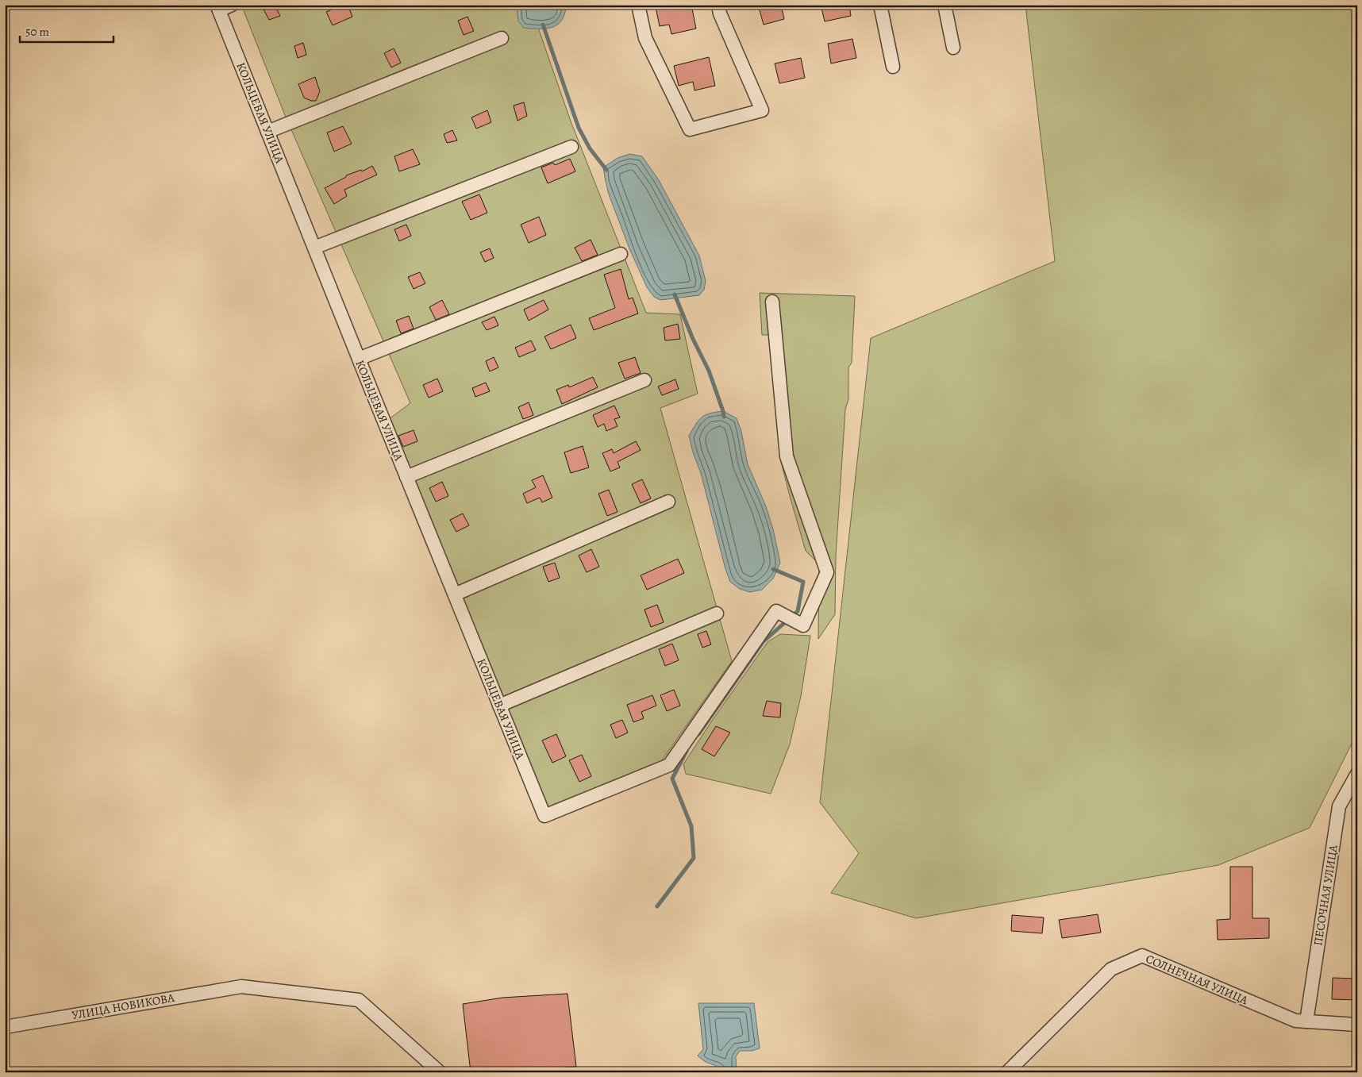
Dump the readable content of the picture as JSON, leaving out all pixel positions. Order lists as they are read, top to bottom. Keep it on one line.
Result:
{"streets":{"street":["КОЛЬЦЕВАЯ УЛИЦА","ПЕСОЧНАЯ УЛИЦА","СОЛНЕЧНАЯ УЛИЦА","УЛИЦА НОВИКОВА"]},"crossings":[["ПЕСОЧНАЯ УЛИЦА","СОЛНЕЧНАЯ УЛИЦА"]],"scale_bar":"50 m"}
